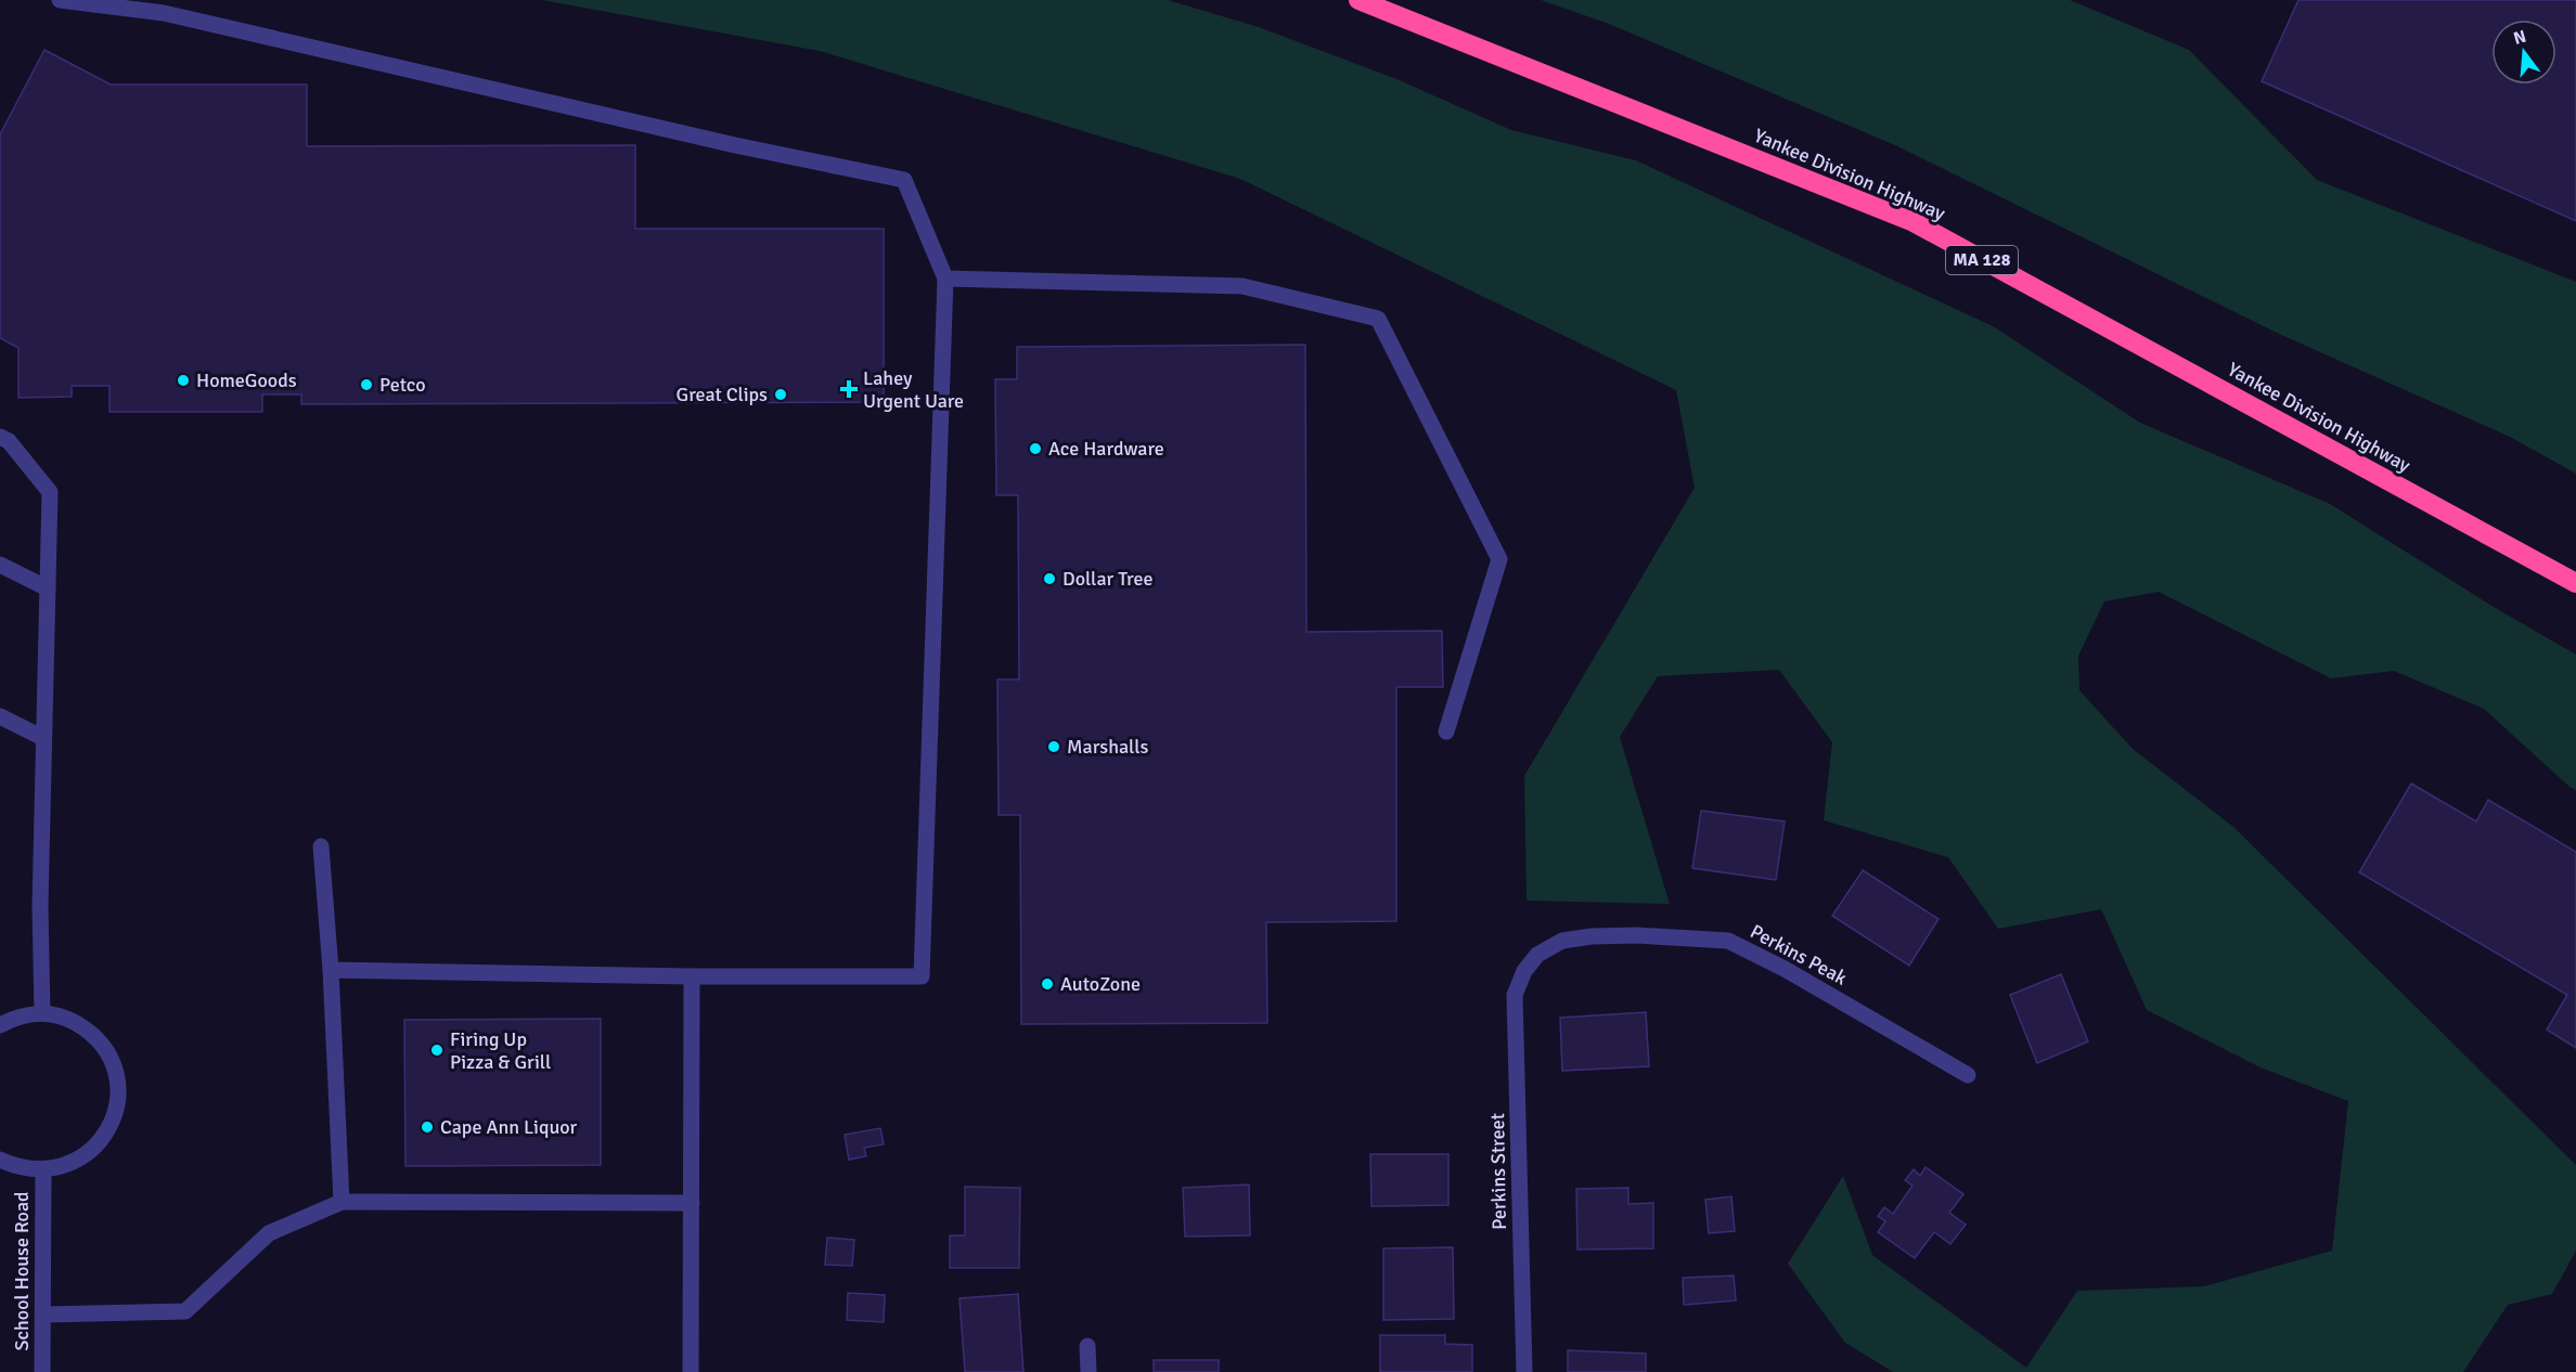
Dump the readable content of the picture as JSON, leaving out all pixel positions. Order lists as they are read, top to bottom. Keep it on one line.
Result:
{"streets":{"highway":["Yankee Division Highway","MA 128"],"street":["Perkins Peak","Perkins Street","School House Road"]},"crossings":[["Perkins Peak","Perkins Street"]],"places":{"other":["HomeGoods","Petco","Great Clips","Ace Hardware","Dollar Tree","Marshalls","AutoZone","Firing Up Pizza & Grill","Cape Ann Liquor"],"health":["Lahey Urgent Uare"]},"north":"top"}
